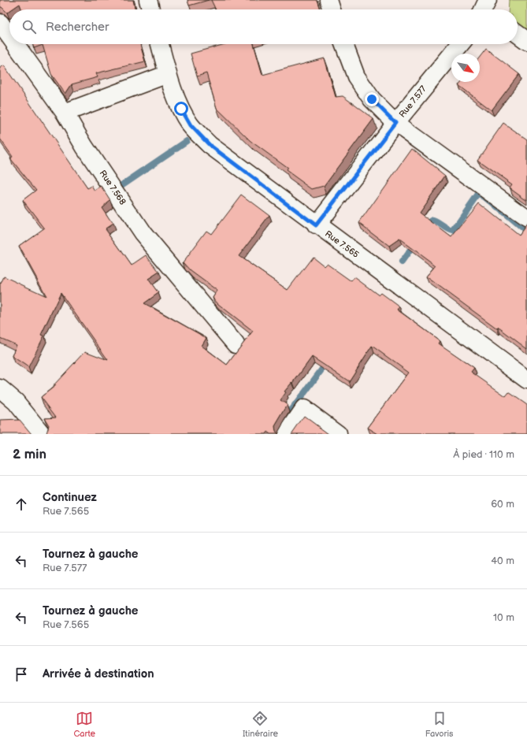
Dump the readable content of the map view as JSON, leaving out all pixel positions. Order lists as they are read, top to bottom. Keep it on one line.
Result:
{"streets":{"street":["Rue 7.577","Rue 7.568","Rue 7.565"]},"crossings":[["Rue 7.577","Rue 7.565"]],"north":"bottom right","page":{"search":"Rechercher","heading":["2 min","À pied · 110 m"],"list":[["Continuez","Rue 7.565","60 m"],["Tournez à gauche","Rue 7.577","40 m"],["Tournez à gauche","Rue 7.565","10 m"],"Arrivée à destination"],"nav":["Carte","Itinéraire","Favoris"]}}
